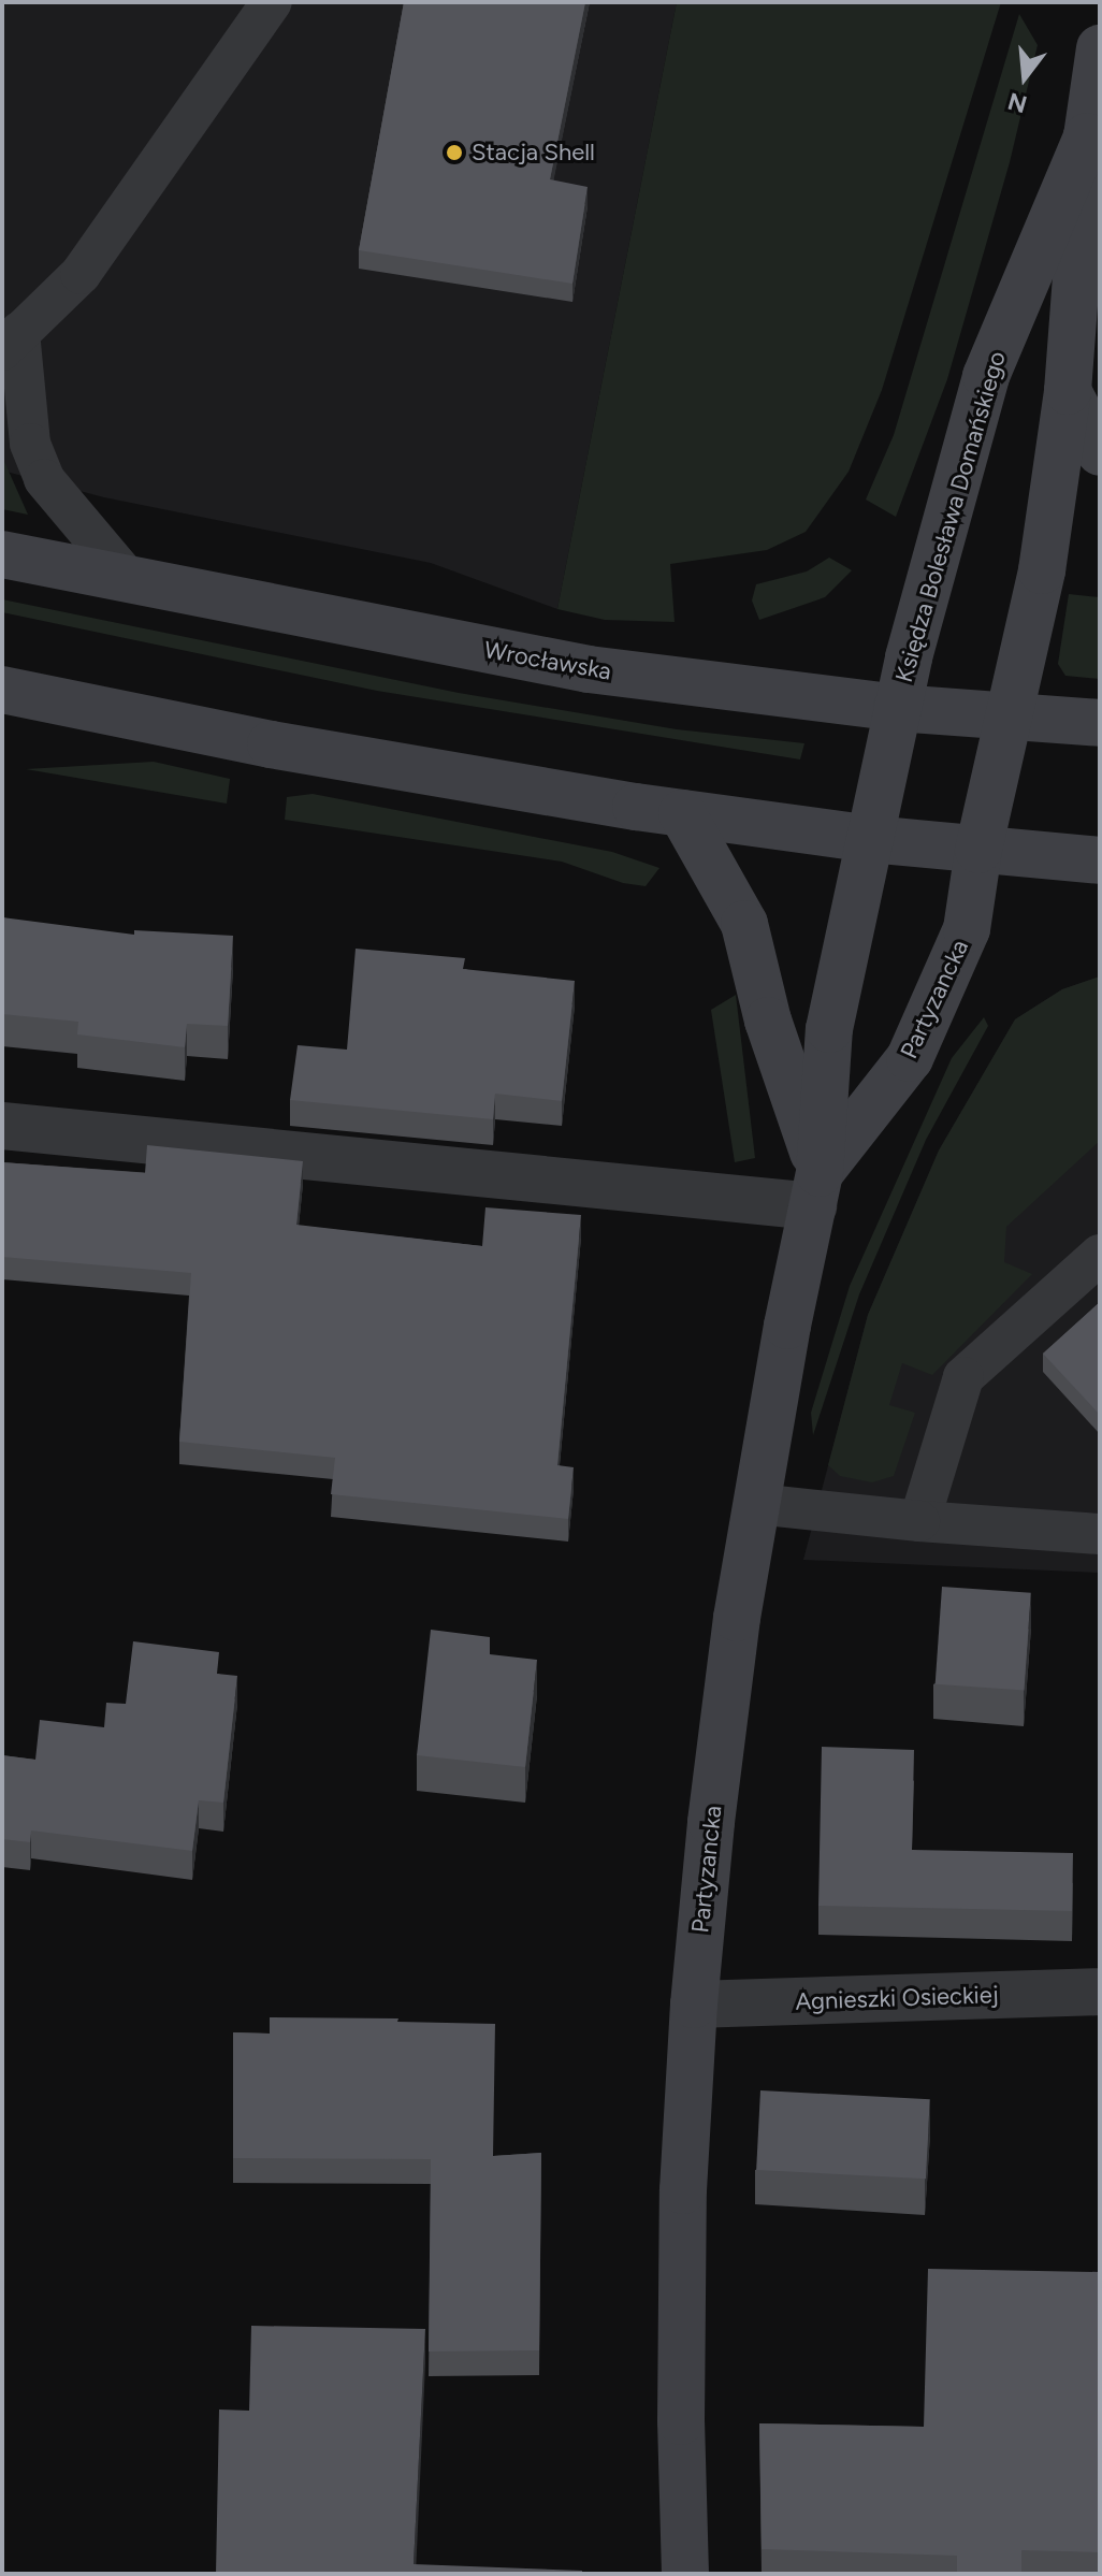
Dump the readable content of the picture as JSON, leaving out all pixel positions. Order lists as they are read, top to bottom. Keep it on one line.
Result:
{"streets":{"main road":["Księdza Bolesława Domańskiego","Wrocławska","Partyzancka"],"street":["Agnieszki Osieckiej"]},"crossings":[["Księdza Bolesława Domańskiego","Wrocławska"],["Księdza Bolesława Domańskiego","Partyzancka"],["Wrocławska","Partyzancka"],["Partyzancka","Agnieszki Osieckiej"]],"places":["Stacja Shell"],"north":"bottom"}
